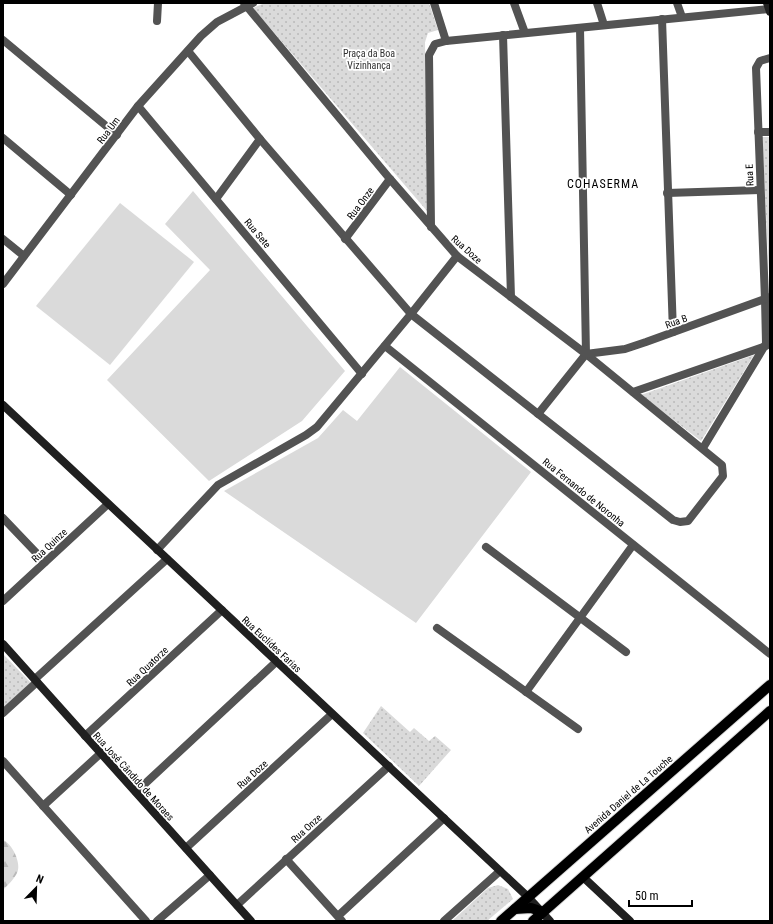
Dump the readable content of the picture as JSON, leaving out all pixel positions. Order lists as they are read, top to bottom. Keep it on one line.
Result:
{"streets":{"main road":["Rua Euclídes Farias","Rua José Cândido de Moraes","Avenida Daniel de La Touche"],"street":["Rua Um","Rua E","Rua Onze","Rua Sete","Rua Doze","Rua B","Rua Fernando de Noronha","Rua Quinze","Rua Quatorze"]},"crossings":[["Rua Um","Rua Sete"],["Rua Um","Rua Doze"],["Rua E","Rua B"],["Rua Onze","Rua Doze"],["Rua Onze","Rua Euclídes Farias"],["Rua Onze","Rua José Cândido de Moraes"],["Rua Doze","Rua B"],["Rua Doze","Rua Euclídes Farias"],["Rua Doze","Rua José Cândido de Moraes"],["Rua Quinze","Rua Euclídes Farias"],["Rua Euclídes Farias","Rua Quatorze"],["Rua Euclídes Farias","Avenida Daniel de La Touche"],["Rua Quatorze","Rua José Cândido de Moraes"]],"districts":["COHASERMA"],"parks":["Praça da Boa Vizinhança"],"scale_bar":"50 m","north":"top right"}
